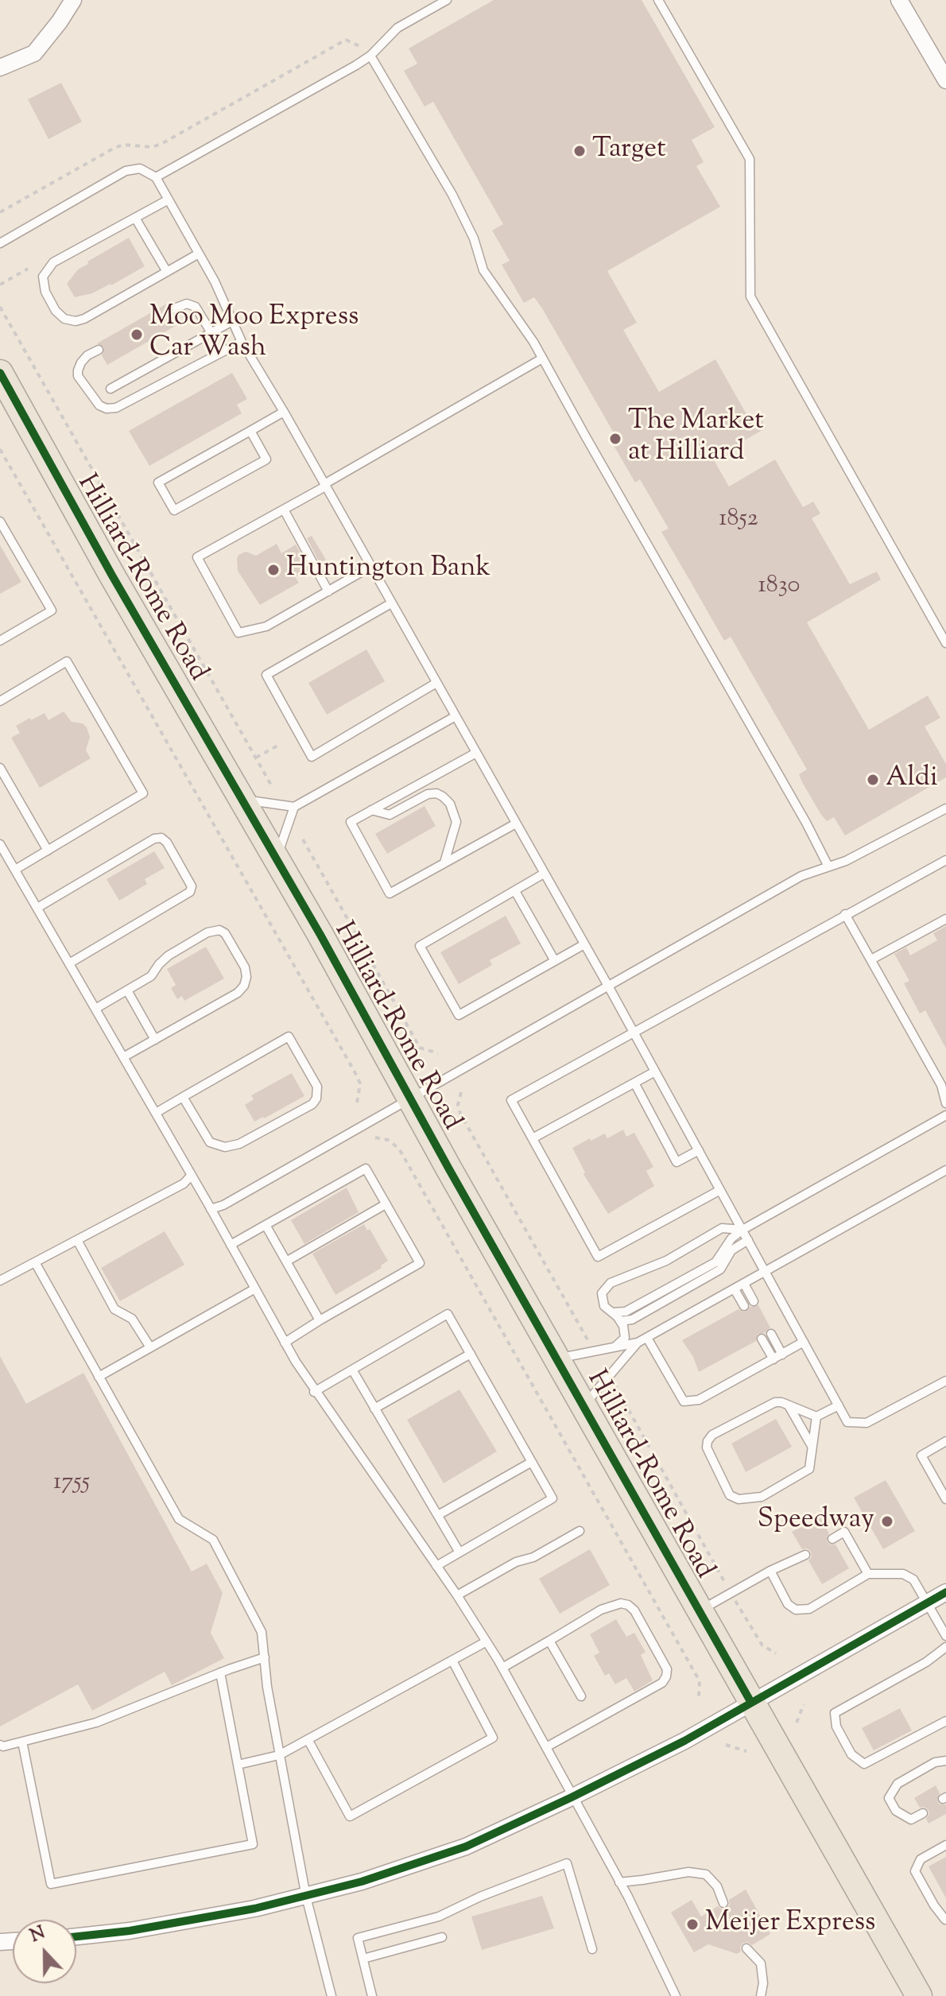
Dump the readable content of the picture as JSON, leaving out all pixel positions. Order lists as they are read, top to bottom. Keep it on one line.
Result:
{"streets":{"main road":["Hilliard-Rome Road"]},"places":["Target","Moo Moo Express Car Wash","The Market at Hilliard","Huntington Bank","Aldi","Speedway","Meijer Express"],"house_numbers":["1852","1830","1755"],"north":"top"}
